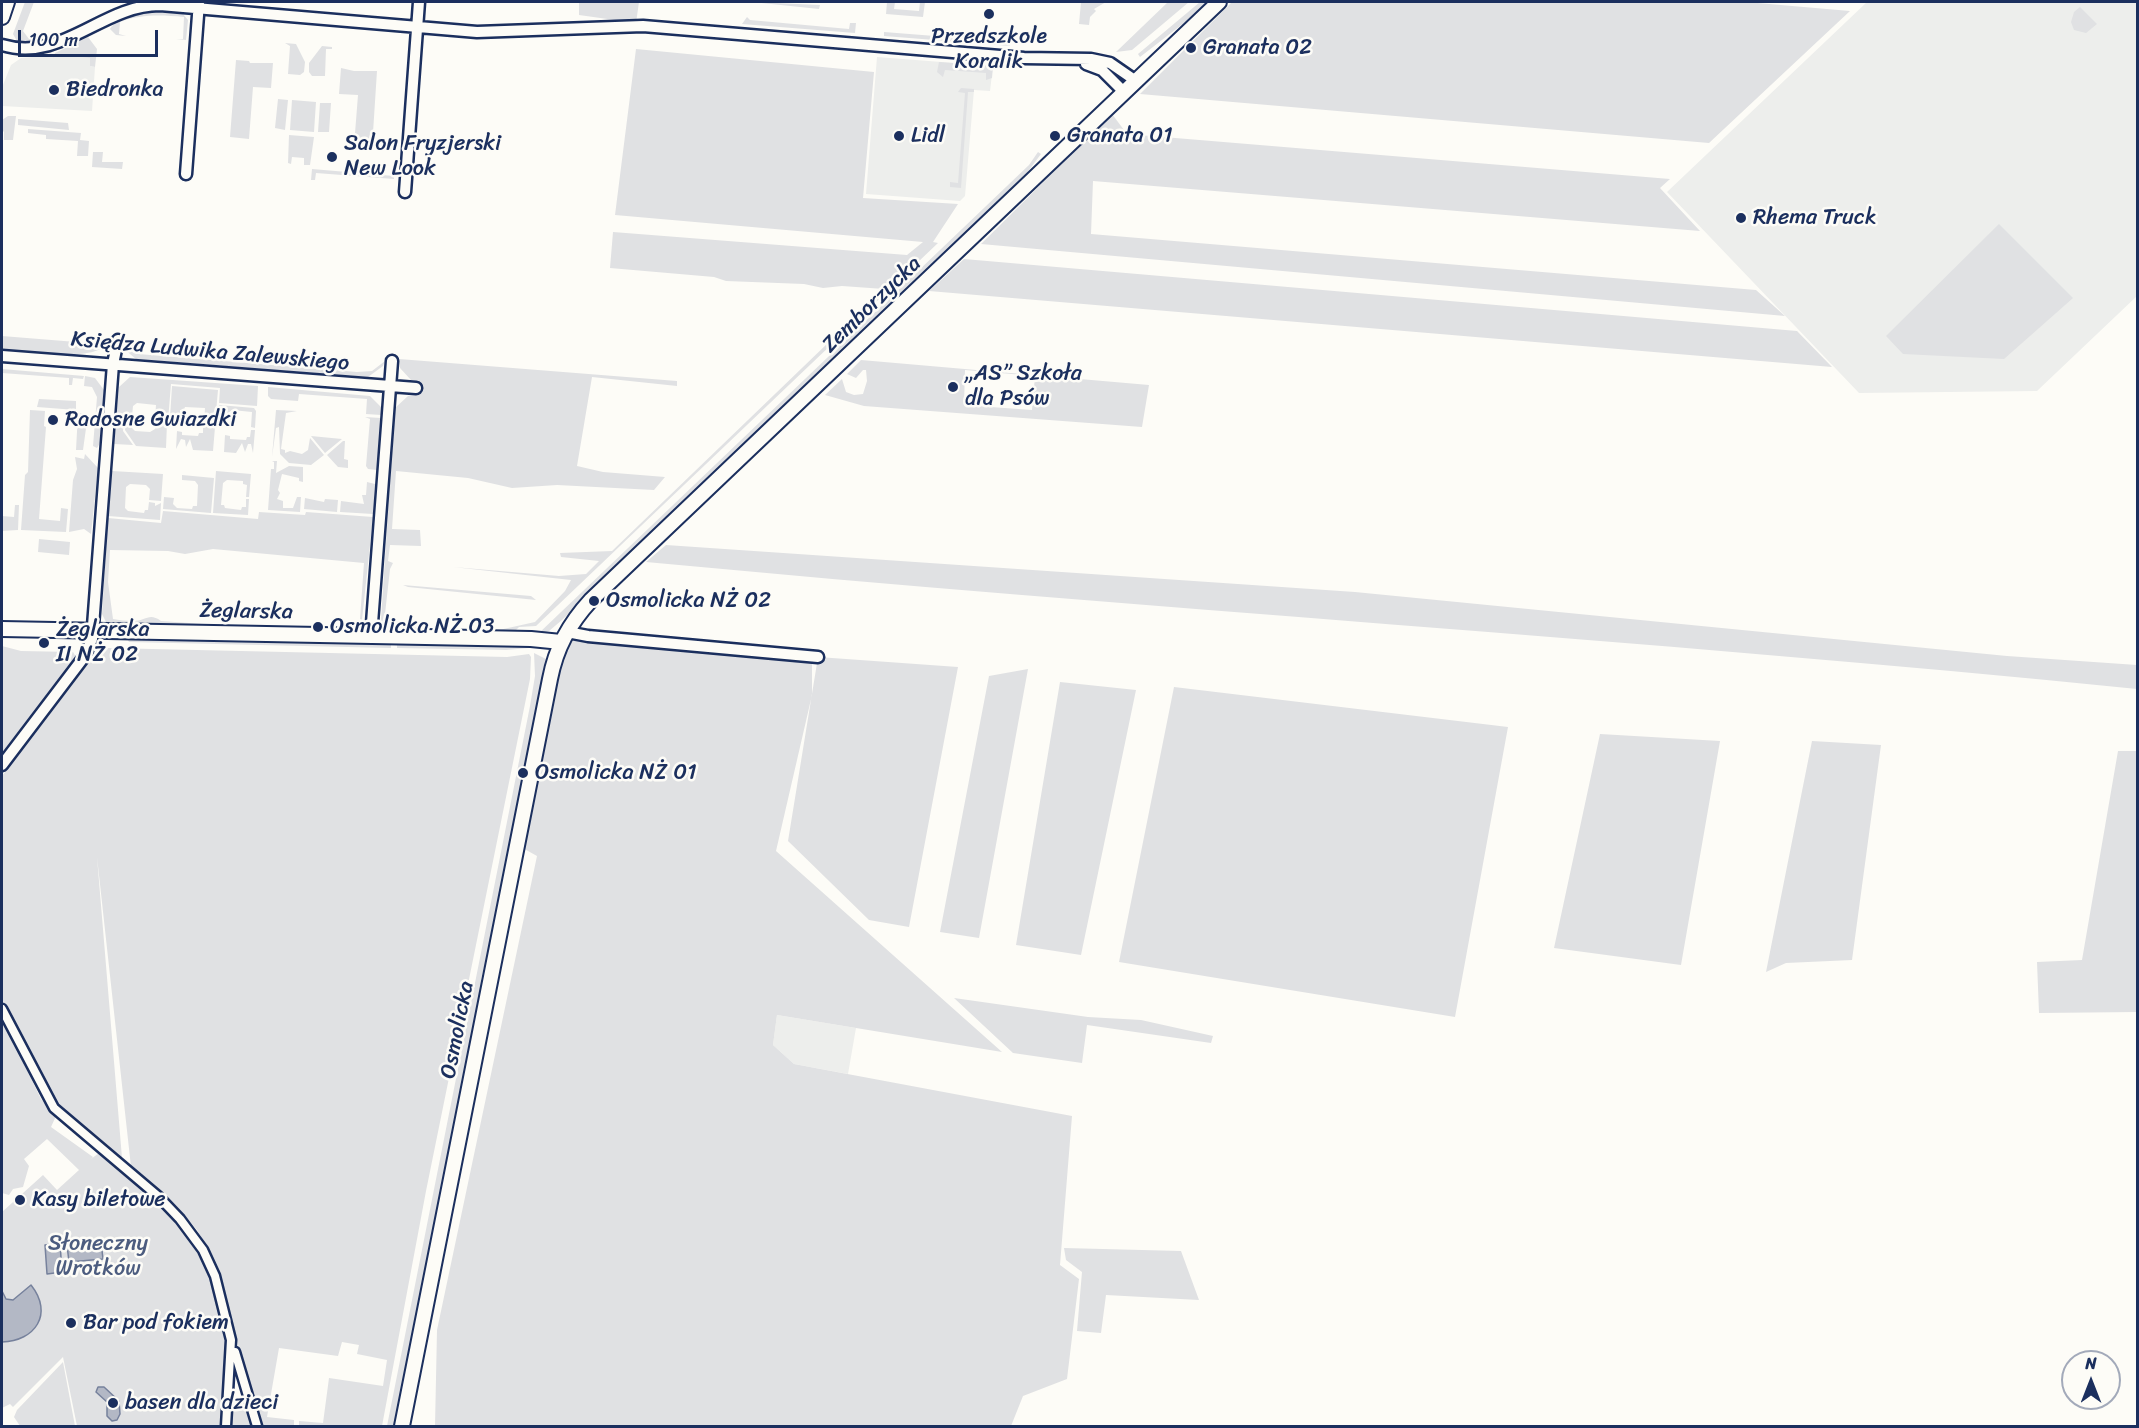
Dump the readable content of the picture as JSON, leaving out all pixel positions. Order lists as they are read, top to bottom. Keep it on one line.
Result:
{"streets":{"street":["Zemborzycka","Księdza Ludwika Zalewskiego","Żeglarska","Osmolicka"]},"crossings":[["Zemborzycka","Żeglarska"],["Zemborzycka","Osmolicka"],["Żeglarska","Osmolicka"]],"parks":["Słoneczny Wrotków"],"places":["Przedszkole Koralik","Granata 02","Biedronka","Lidl","Granata 01","Salon Fryzjerski New Look","Rhema Truck","„AS” Szkoła dla Psów","Radosne Gwiazdki","Osmolicka NŻ 02","Osmolicka NŻ 03","Żeglarska II NŻ 02","Osmolicka NŻ 01","Kasy biletowe","Bar pod fokiem","basen dla dzieci"],"scale_bar":"100 m","north":"top"}
